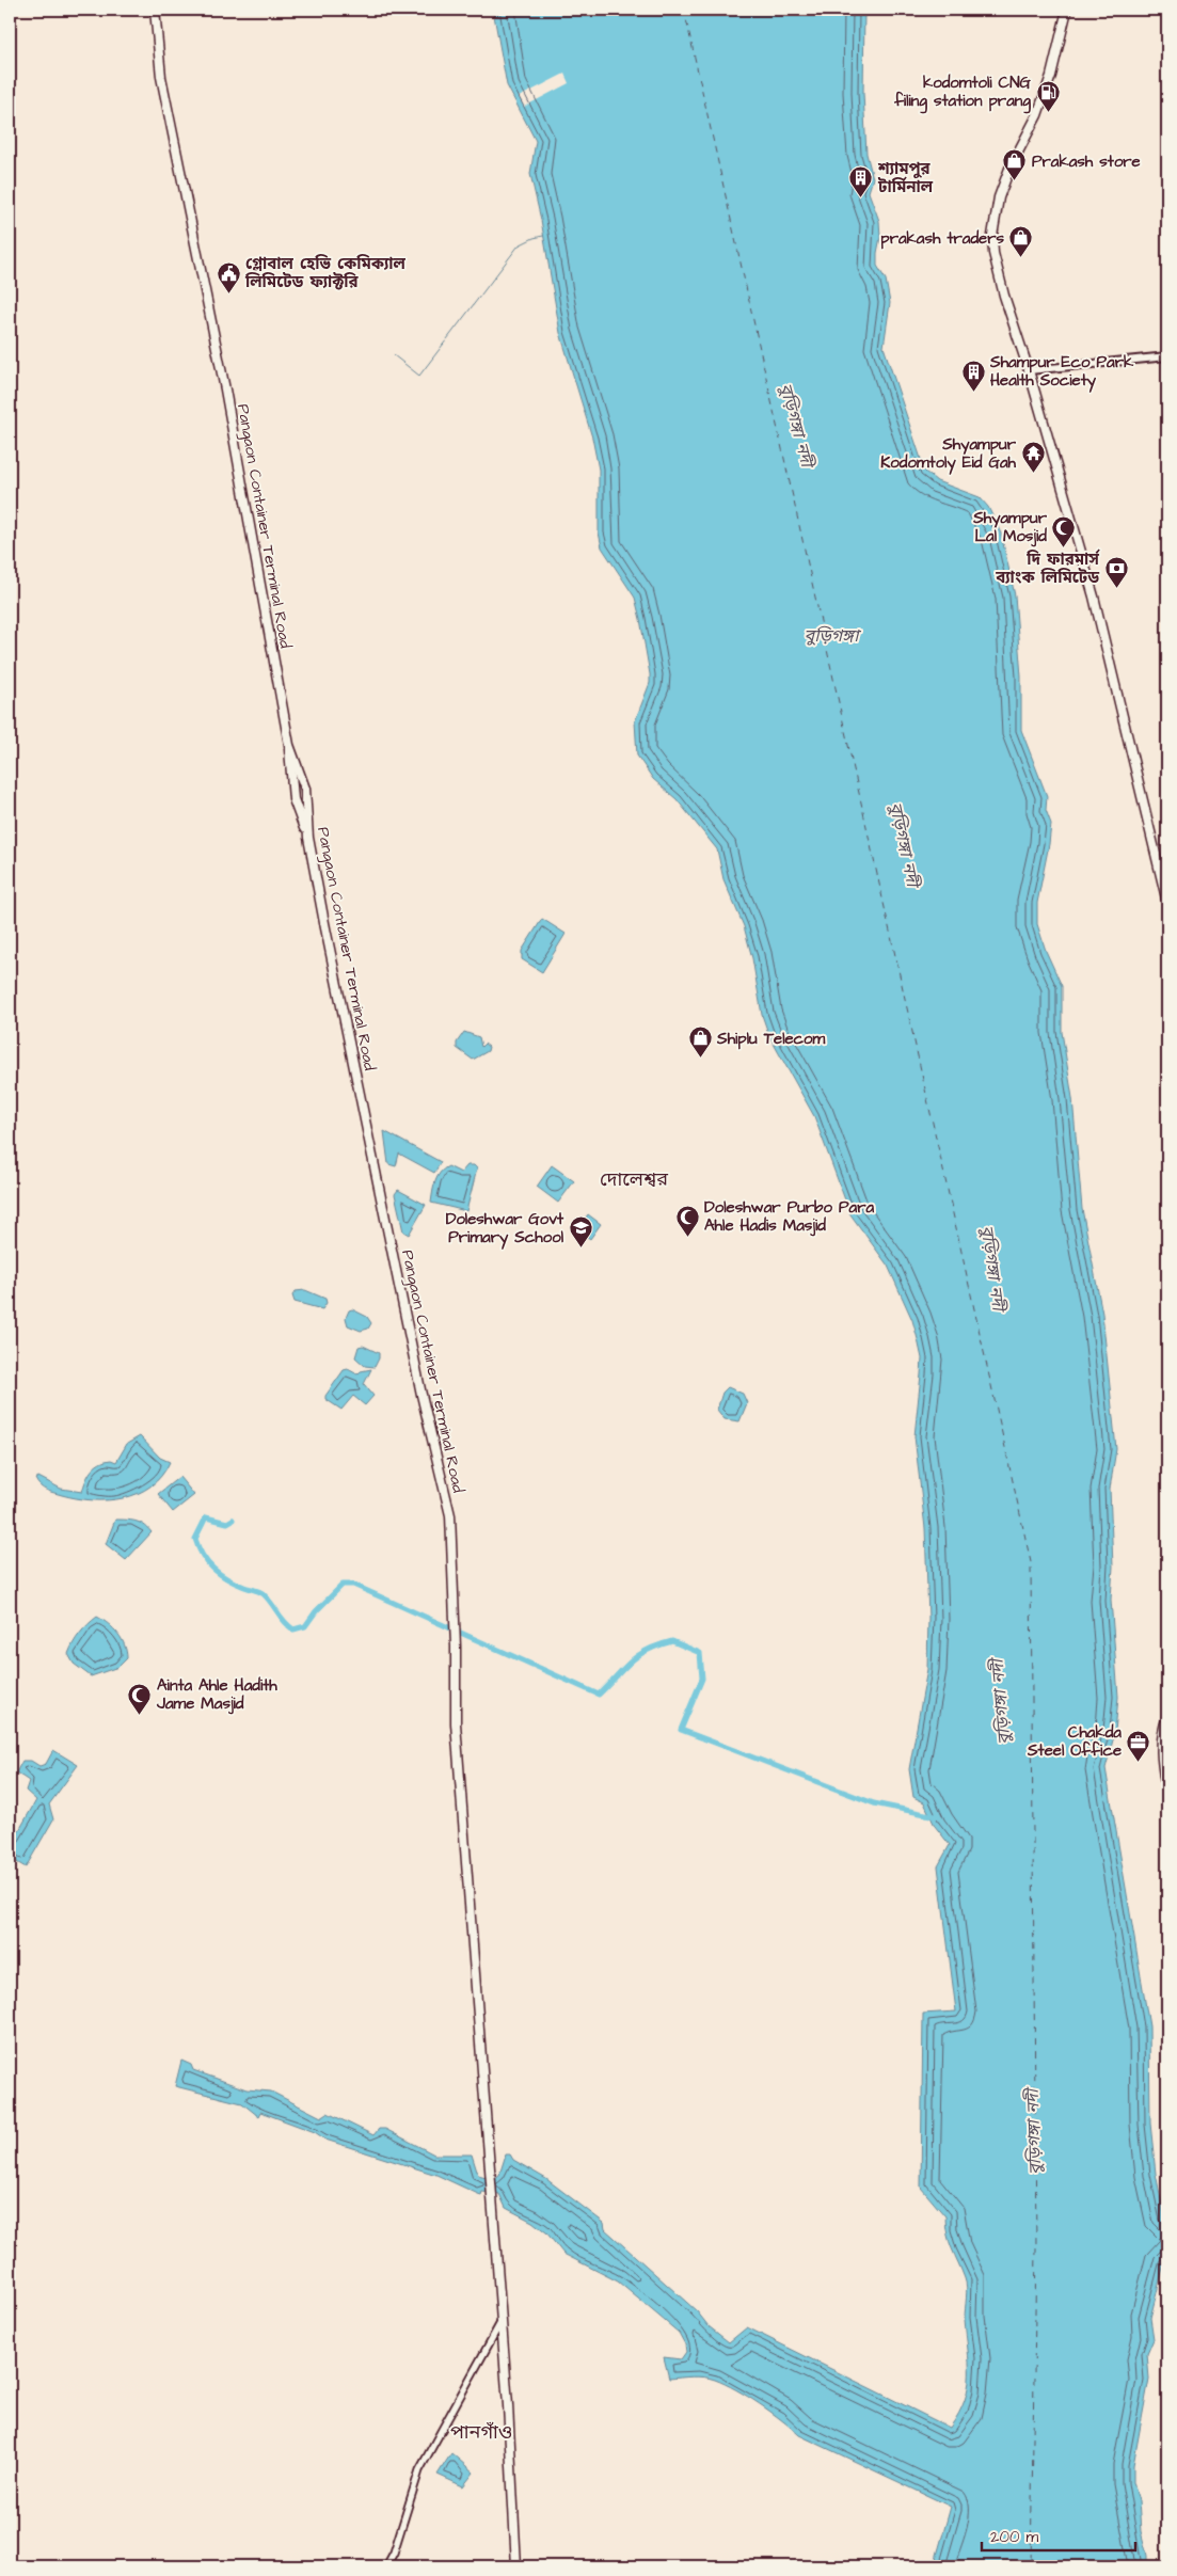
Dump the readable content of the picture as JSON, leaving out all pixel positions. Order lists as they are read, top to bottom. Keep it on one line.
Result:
{"streets":{"highway":["Pangaon Container Terminal Road"]},"districts":["দোলেশ্বর","পানগাঁও"],"water":["বুড়িগঙ্গা নদী","বুড়িগঙ্গা"],"places":{"fuel station":["kodomtoli CNG filing station prang"],"shop":["Prakash store","prakash traders","Shiplu Telecom"],"building":["শ্যামপুর টার্মিনাল","Shampur Eco Park Health Society"],"public building":["গ্লোবাল হেভি কেমিক্যাল লিমিটেড ফ্যাক্টরি"],"temple":["Shyampur Kodomtoly Eid Gah"],"mosque":["Shyampur Lal Mosjid","Doleshwar Purbo Para Ahle Hadis Masjid","Ainta Ahle Hadith Jame Masjid"],"bank":["দি ফারমার্স ব্যাংক লিমিটেড"],"school or university":["Doleshwar Govt Primary School"],"office":["Chakda Steel Office"]},"scale_bar":"200 m"}
